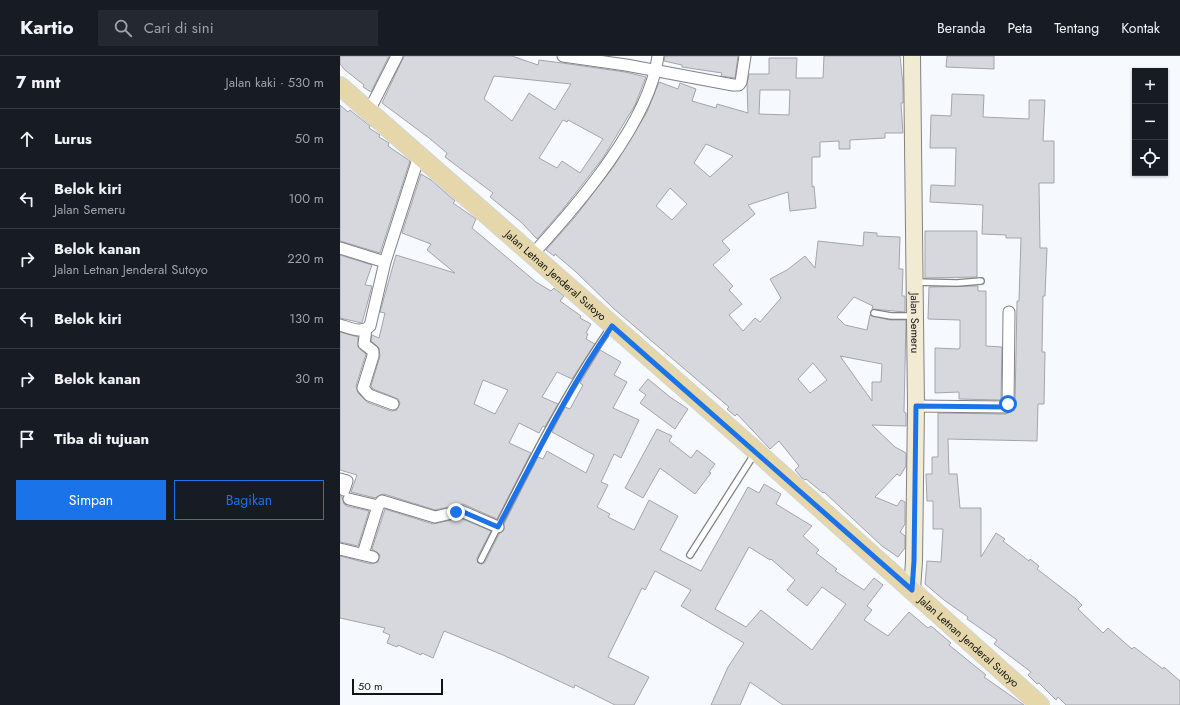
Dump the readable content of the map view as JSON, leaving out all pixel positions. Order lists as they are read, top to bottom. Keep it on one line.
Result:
{"streets":{"main road":["Jalan Letnan Jenderal Sutoyo"],"street":["Jalan Semeru"]},"crossings":[["Jalan Letnan Jenderal Sutoyo","Jalan Semeru"]],"scale_bar":"50 m","page":{"header":"Kartio","search":"Cari di sini","nav":["Beranda","Peta","Tentang","Kontak"],"heading":["7 mnt","Jalan kaki · 530 m"],"map_buttons":["+","−"],"list":[["Lurus","50 m"],["Belok kiri","Jalan Semeru","100 m"],["Belok kanan","Jalan Letnan Jenderal Sutoyo","220 m"],["Belok kiri","130 m"],["Belok kanan","30 m"],"Tiba di tujuan"],"buttons":["Simpan","Bagikan"],"scale":"50 m"}}
